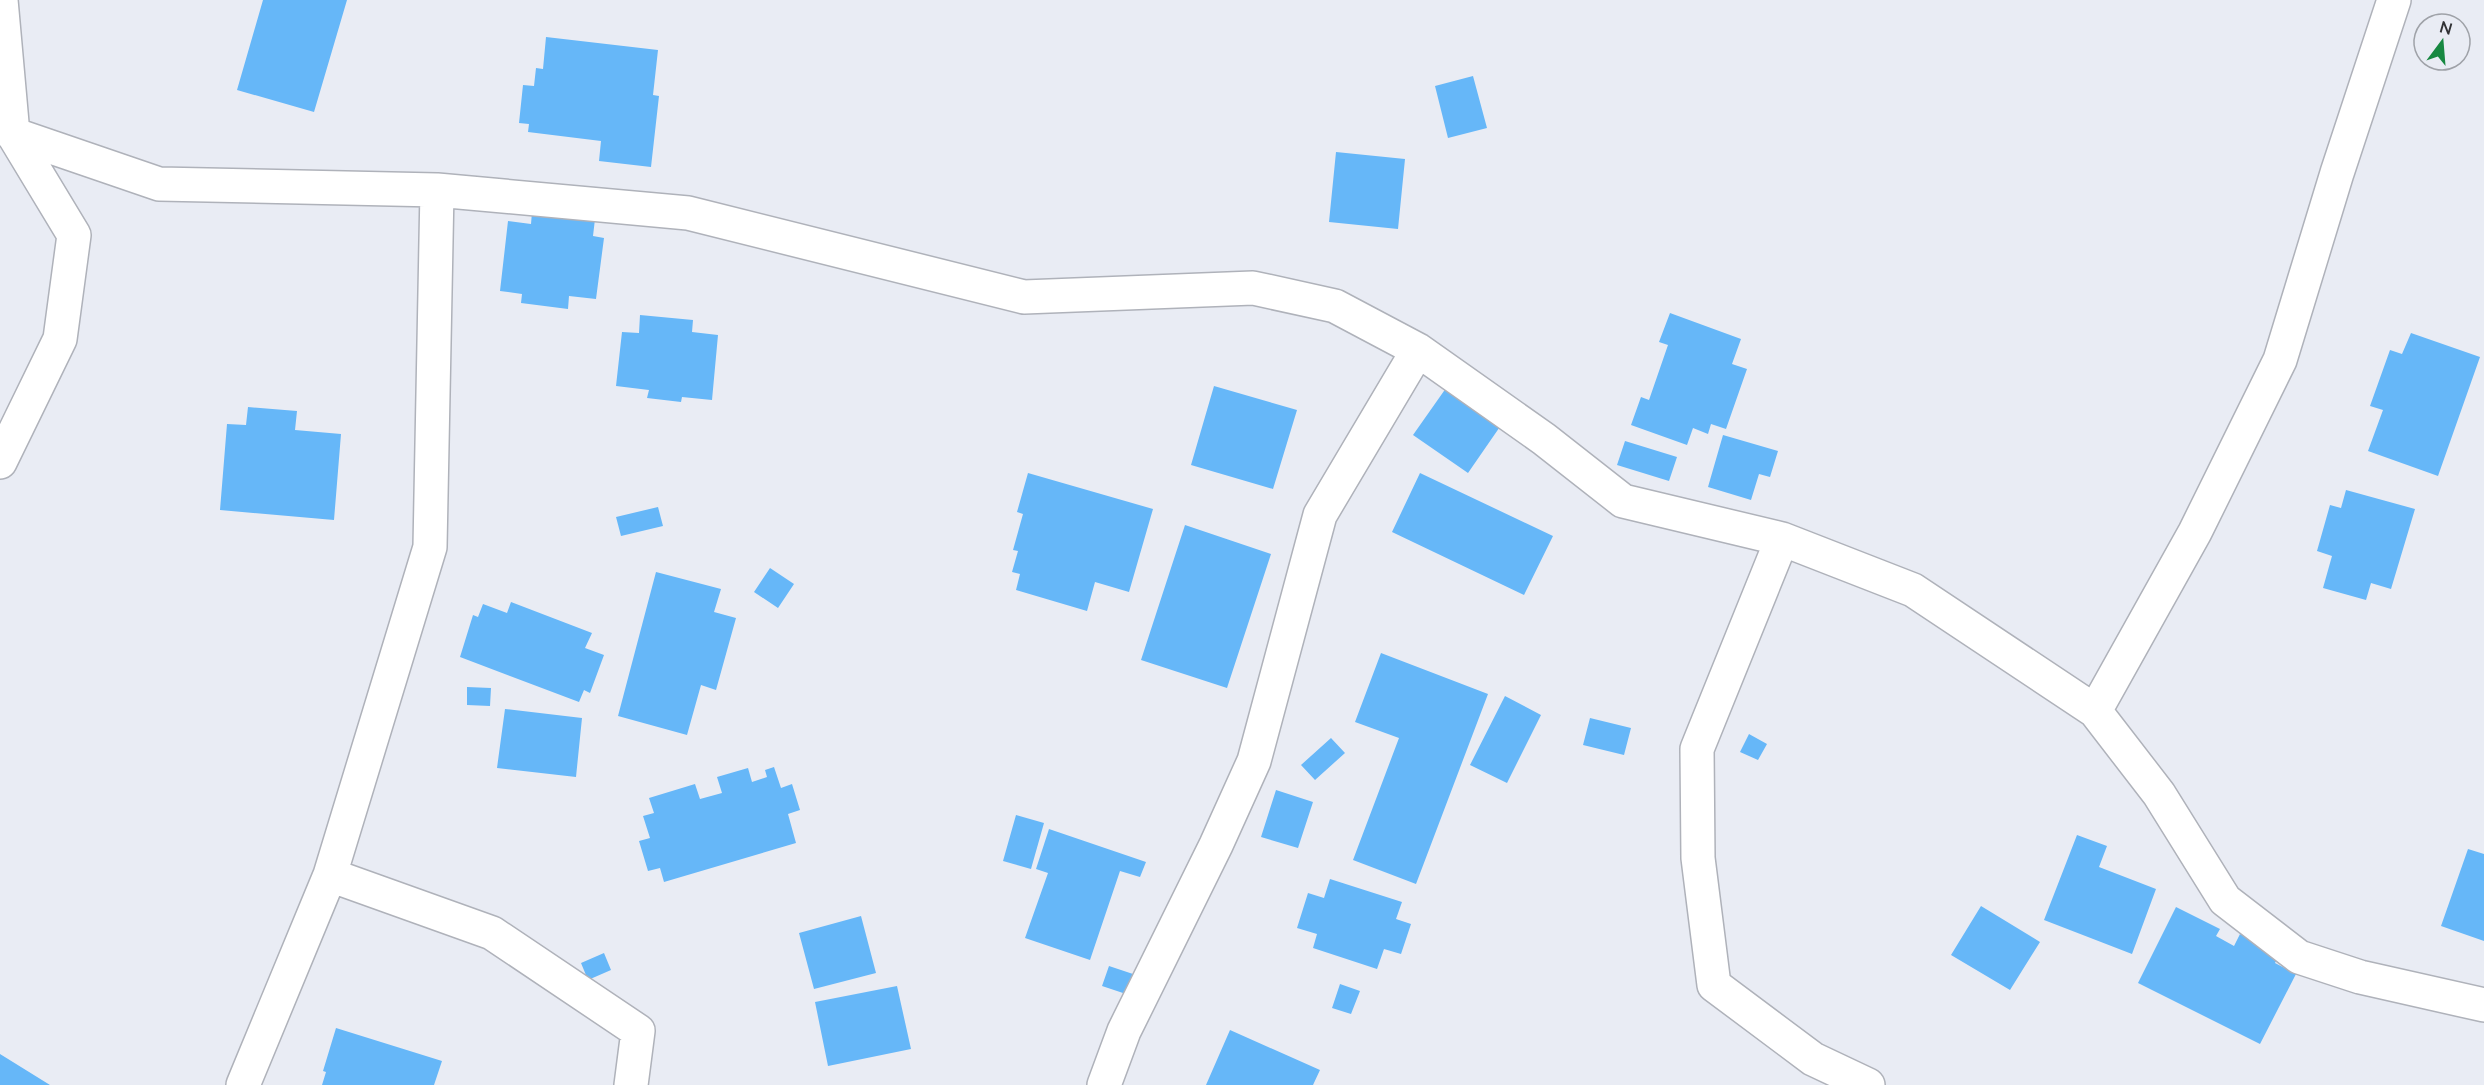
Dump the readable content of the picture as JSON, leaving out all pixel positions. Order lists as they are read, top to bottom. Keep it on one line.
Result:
{"north":"top"}
